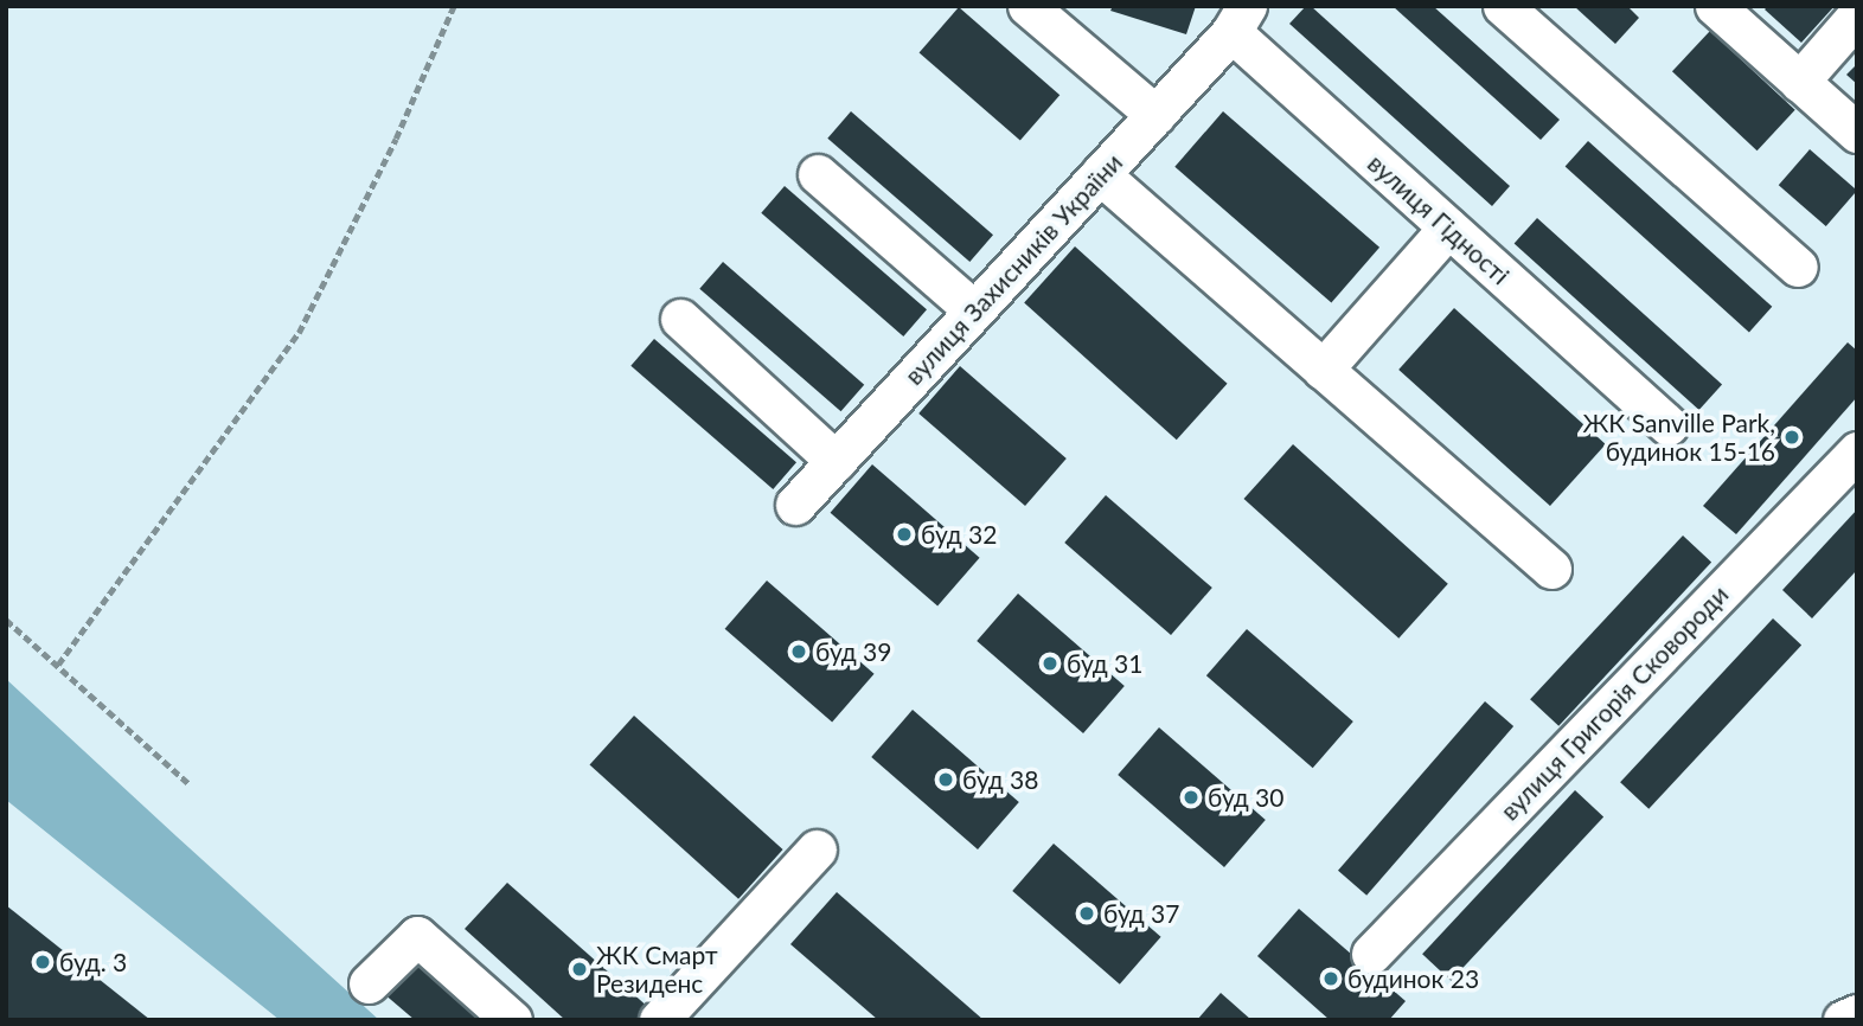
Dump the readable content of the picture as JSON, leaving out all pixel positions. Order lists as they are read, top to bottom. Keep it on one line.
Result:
{"streets":{"street":["вулиця Гідності","вулиця Захисників України","вулиця Григорія Сковороди"]},"crossings":[["вулиця Гідності","вулиця Захисників України"]],"places":["ЖК Sanville Park, будинок 15-16","буд 32","буд 39","буд 31","буд 38","буд 30","буд 37","буд. 3","ЖК Смарт Резиденс","будинок 23"]}
